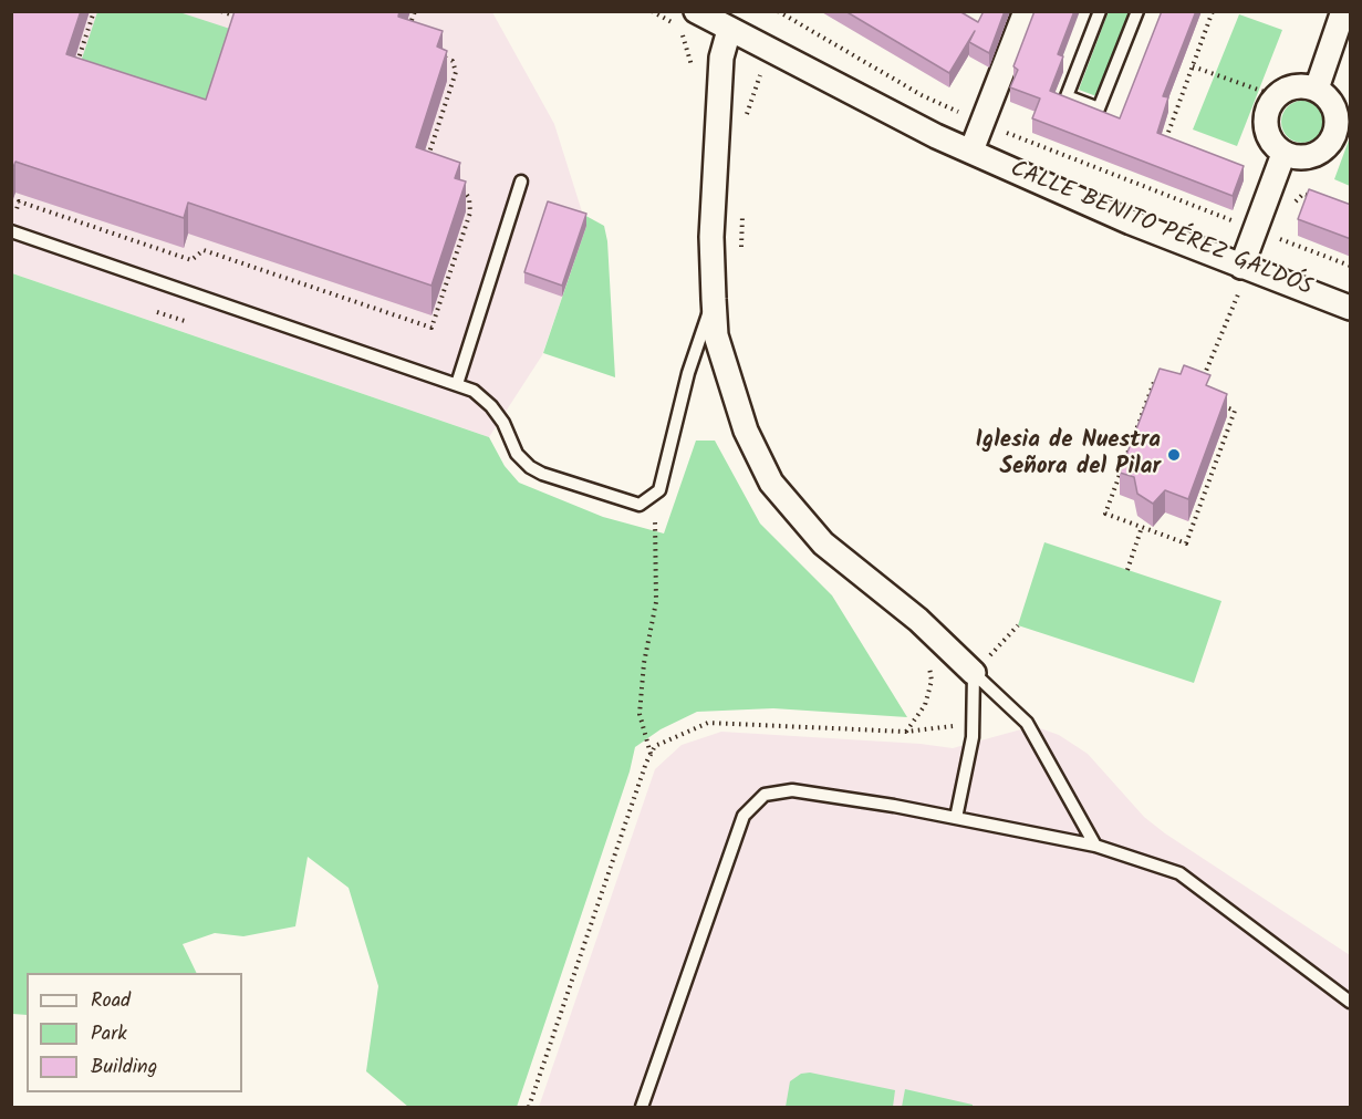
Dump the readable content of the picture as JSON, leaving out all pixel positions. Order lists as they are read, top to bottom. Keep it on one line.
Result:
{"streets":{"street":["CALLE BENITO PÉREZ GALDÓS"]},"places":["Iglesia de Nuestra Señora del Pilar"],"legend":["Road","Park","Building"]}
